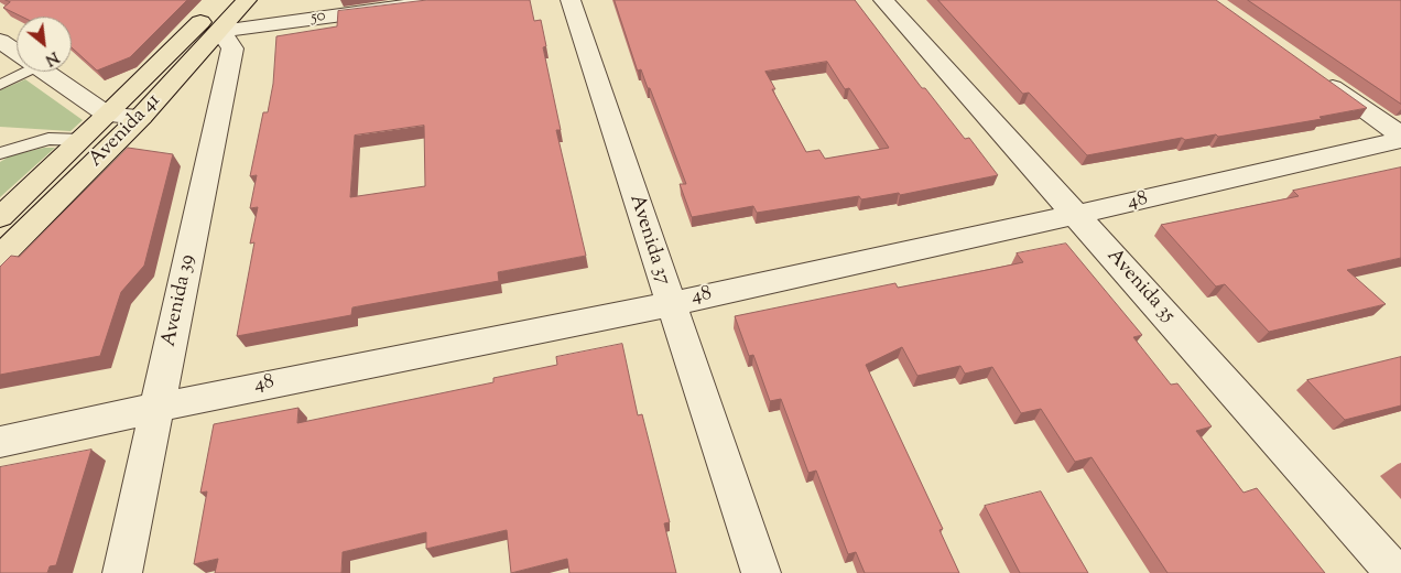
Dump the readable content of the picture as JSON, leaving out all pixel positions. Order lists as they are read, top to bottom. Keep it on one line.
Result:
{"streets":{"main road":["Avenida 41"],"street":["50","48","Avenida 37","Avenida 35","Avenida 39"]},"crossings":[["50","Avenida 41"],["50","Avenida 39"],["Avenida 41","Avenida 39"],["48","Avenida 37"],["48","Avenida 35"],["48","Avenida 39"]],"north":"bottom right"}
